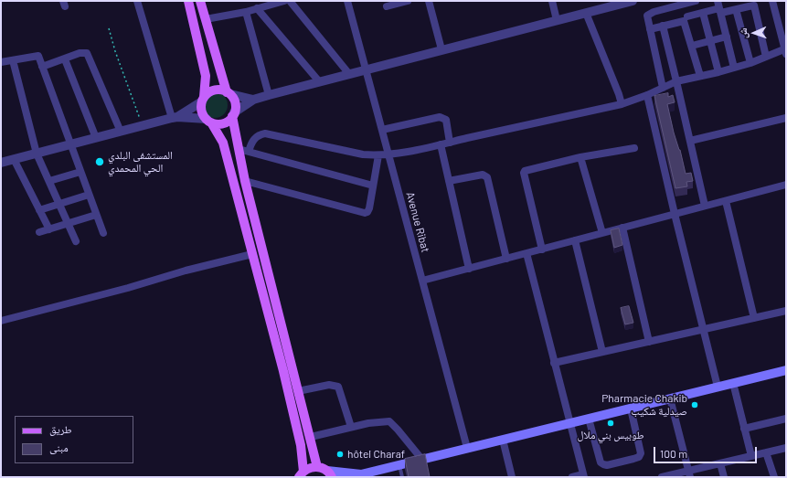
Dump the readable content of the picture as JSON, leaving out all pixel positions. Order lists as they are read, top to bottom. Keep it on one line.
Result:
{"streets":{"street":["Avenue Ribat"]},"places":["المستشفى البلدي الحي المحمدي","Pharmacie Chakib صيدلية شكيب","طوبيس بني ملال","hôtel Charaf"],"legend":["طريق","مبنى"],"scale_bar":"100 m","north":"left"}
